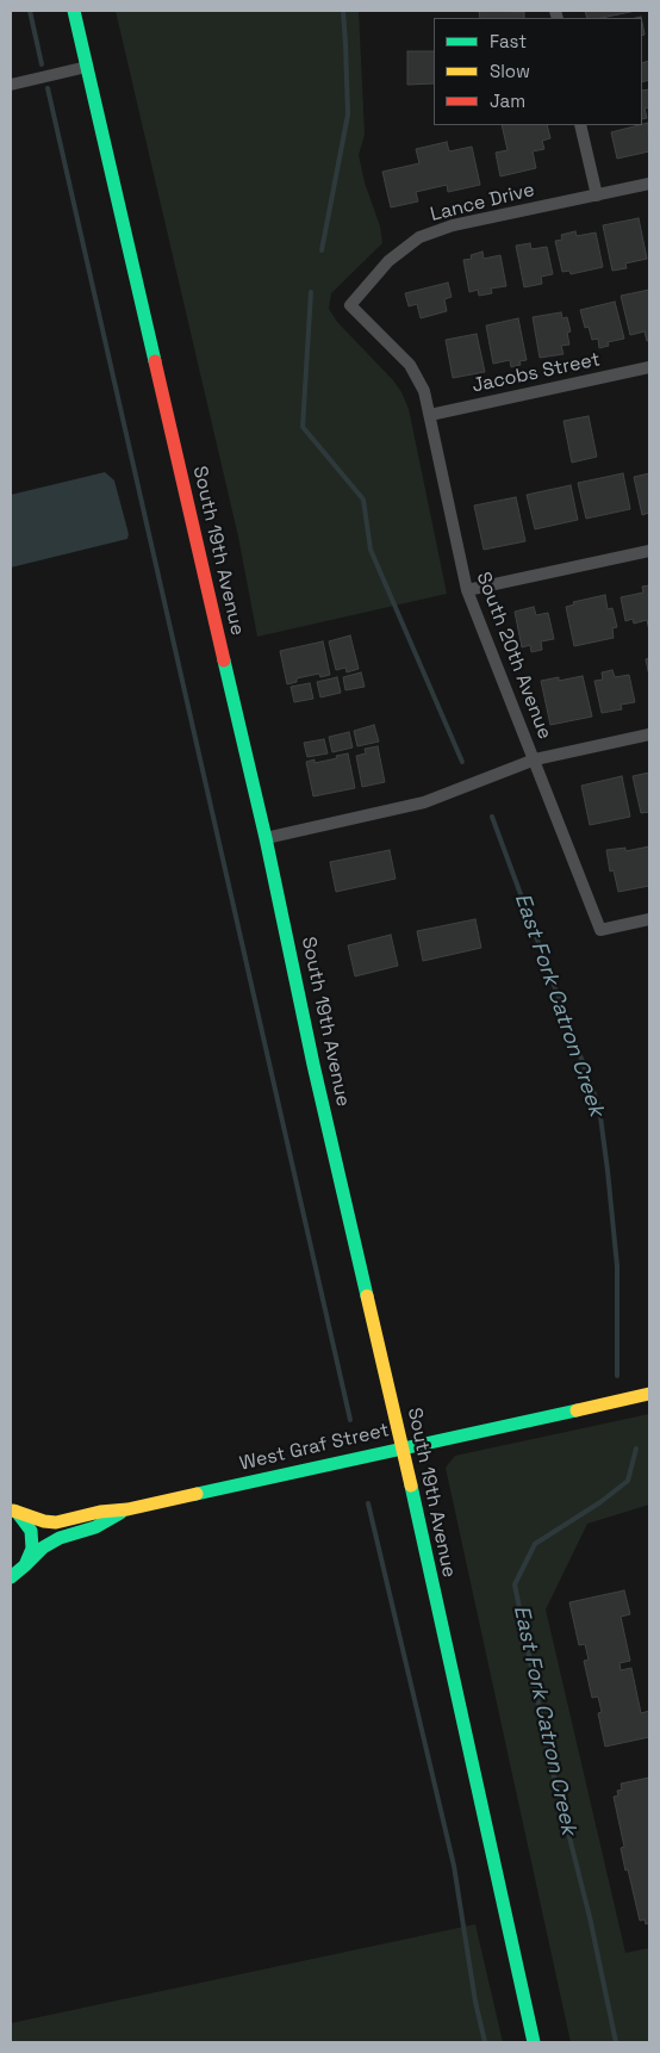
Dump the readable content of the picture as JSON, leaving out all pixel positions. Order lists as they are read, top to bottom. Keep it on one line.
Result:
{"streets":{"main road":["South 19th Avenue","West Graf Street"],"street":["Lance Drive","Jacobs Street","South 20th Avenue"]},"crossings":[["Lance Drive","South 20th Avenue"],["Jacobs Street","South 20th Avenue"],["South 19th Avenue","West Graf Street"]],"water":["East Fork Catron Creek"],"legend":["Fast","Slow","Jam"]}
